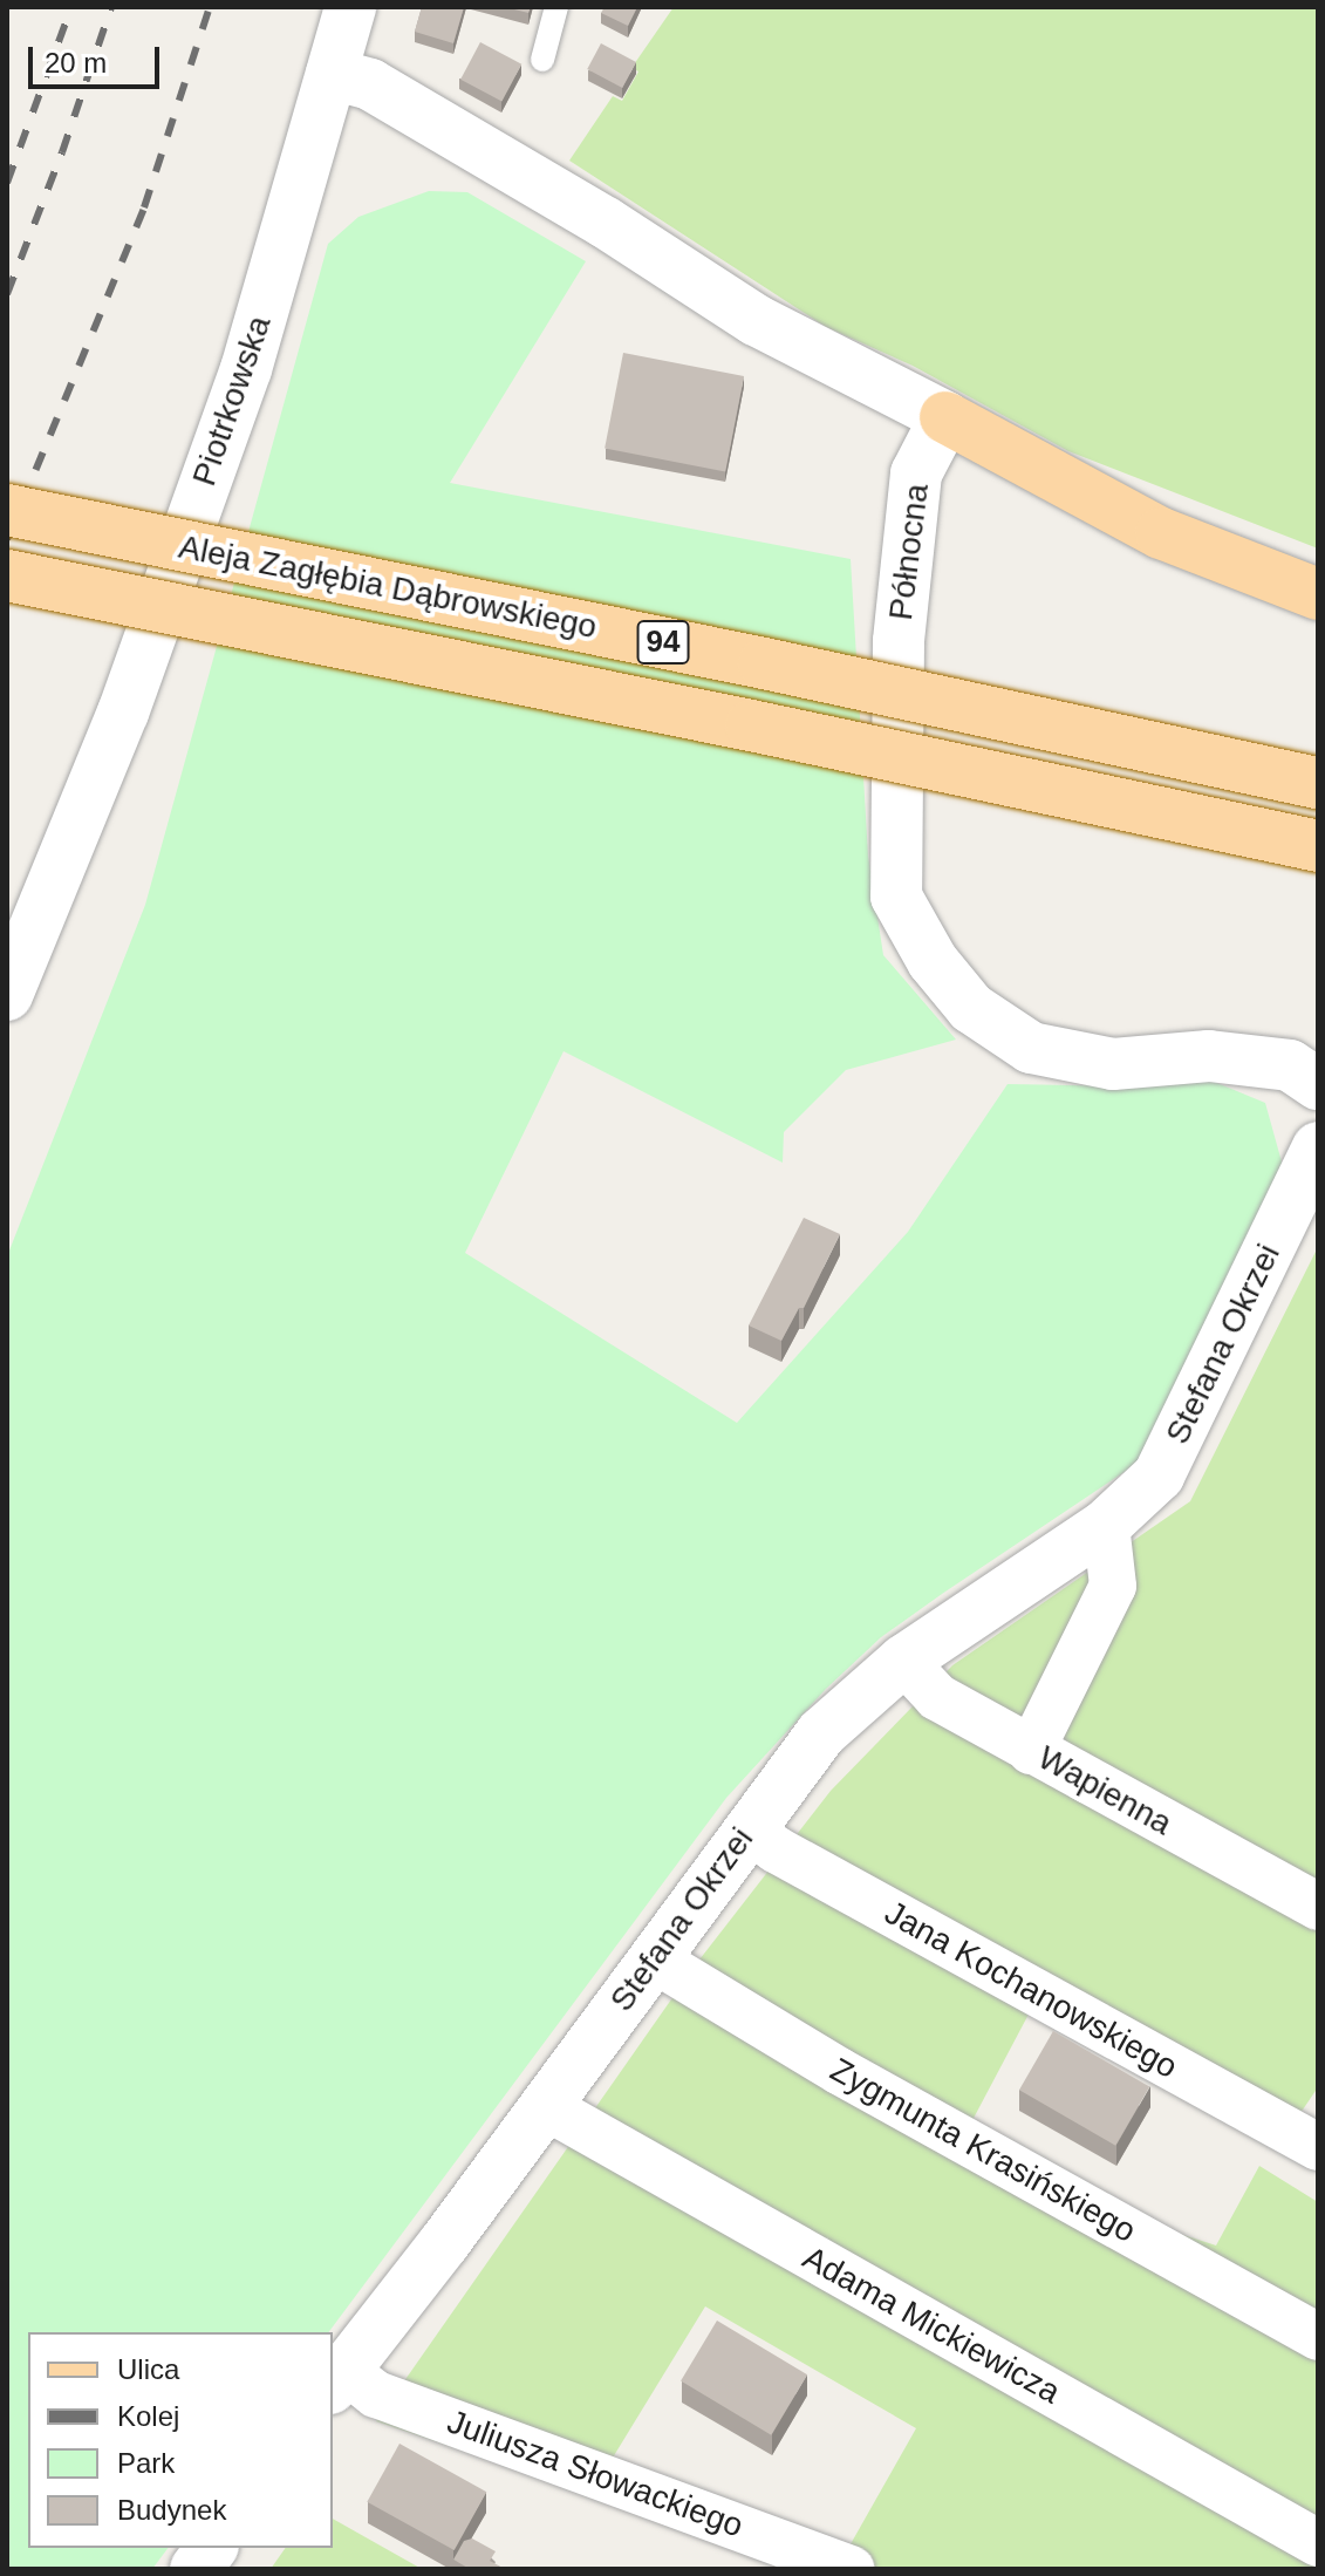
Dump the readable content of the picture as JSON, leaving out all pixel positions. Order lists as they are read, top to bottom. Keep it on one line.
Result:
{"streets":{"main road":["Aleja Zagłębia Dąbrowskiego","94"],"street":["Piotrkowska","Północna","Stefana Okrzei","Wapienna","Jana Kochanowskiego","Zygmunta Krasińskiego","Adama Mickiewicza","Juliusza Słowackiego"]},"crossings":[["Stefana Okrzei","Wapienna"],["Stefana Okrzei","Jana Kochanowskiego"],["Stefana Okrzei","Zygmunta Krasińskiego"],["Stefana Okrzei","Adama Mickiewicza"],["Stefana Okrzei","Juliusza Słowackiego"]],"legend":["Ulica","Kolej","Park","Budynek"],"scale_bar":"20 m"}
